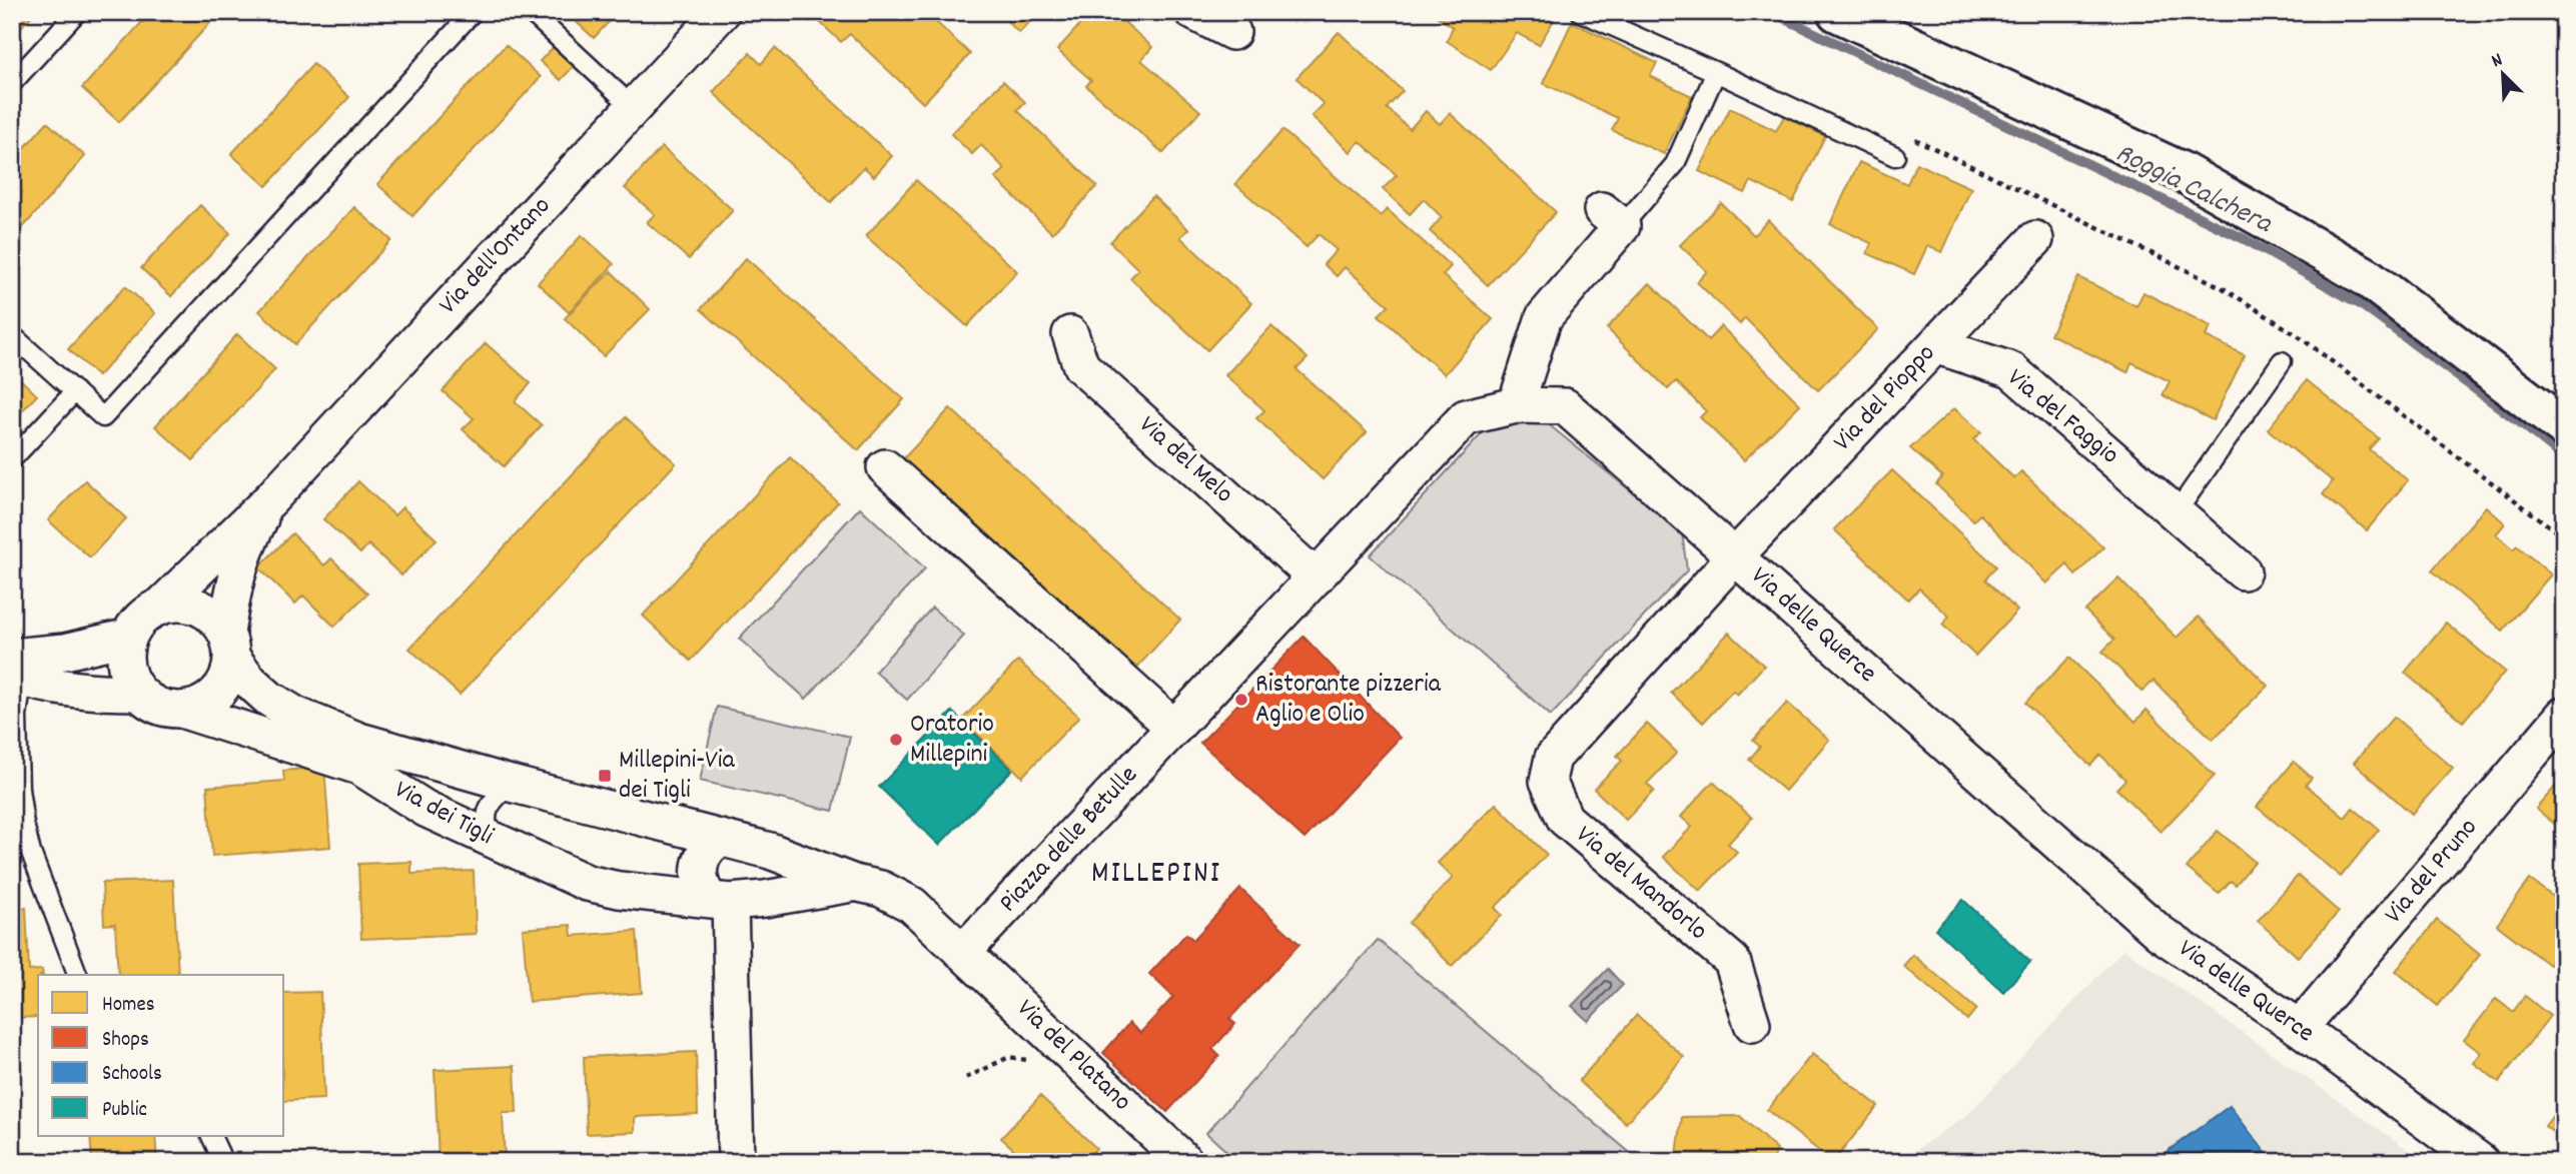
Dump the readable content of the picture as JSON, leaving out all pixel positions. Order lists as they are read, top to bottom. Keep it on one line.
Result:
{"streets":{"street":["Via dell'Ontano","Via del Pioppo","Via del Faggio","Via del Melo","Via delle Querce","Via dei Tigli","Piazza delle Betulle","Via del Pruno","Via del Mandorlo","Via del Platano"]},"crossings":[["Via dell'Ontano","Via dei Tigli"],["Via del Pioppo","Via del Faggio"],["Via del Pioppo","Via delle Querce"],["Via del Pioppo","Via del Mandorlo"],["Via del Melo","Via delle Querce"],["Via delle Querce","Piazza delle Betulle"],["Via delle Querce","Via del Pruno"],["Via delle Querce","Via del Mandorlo"],["Via dei Tigli","Piazza delle Betulle"],["Via dei Tigli","Via del Platano"],["Piazza delle Betulle","Via del Platano"]],"districts":["MILLEPINI"],"water":["Roggia Calchera"],"places":{"other":["Ristorante pizzeria Aglio e Olio","Oratorio Millepini"],"transit":["Millepini-Via dei Tigli"]},"legend":["Homes","Shops","Schools","Public"],"north":"top left"}
